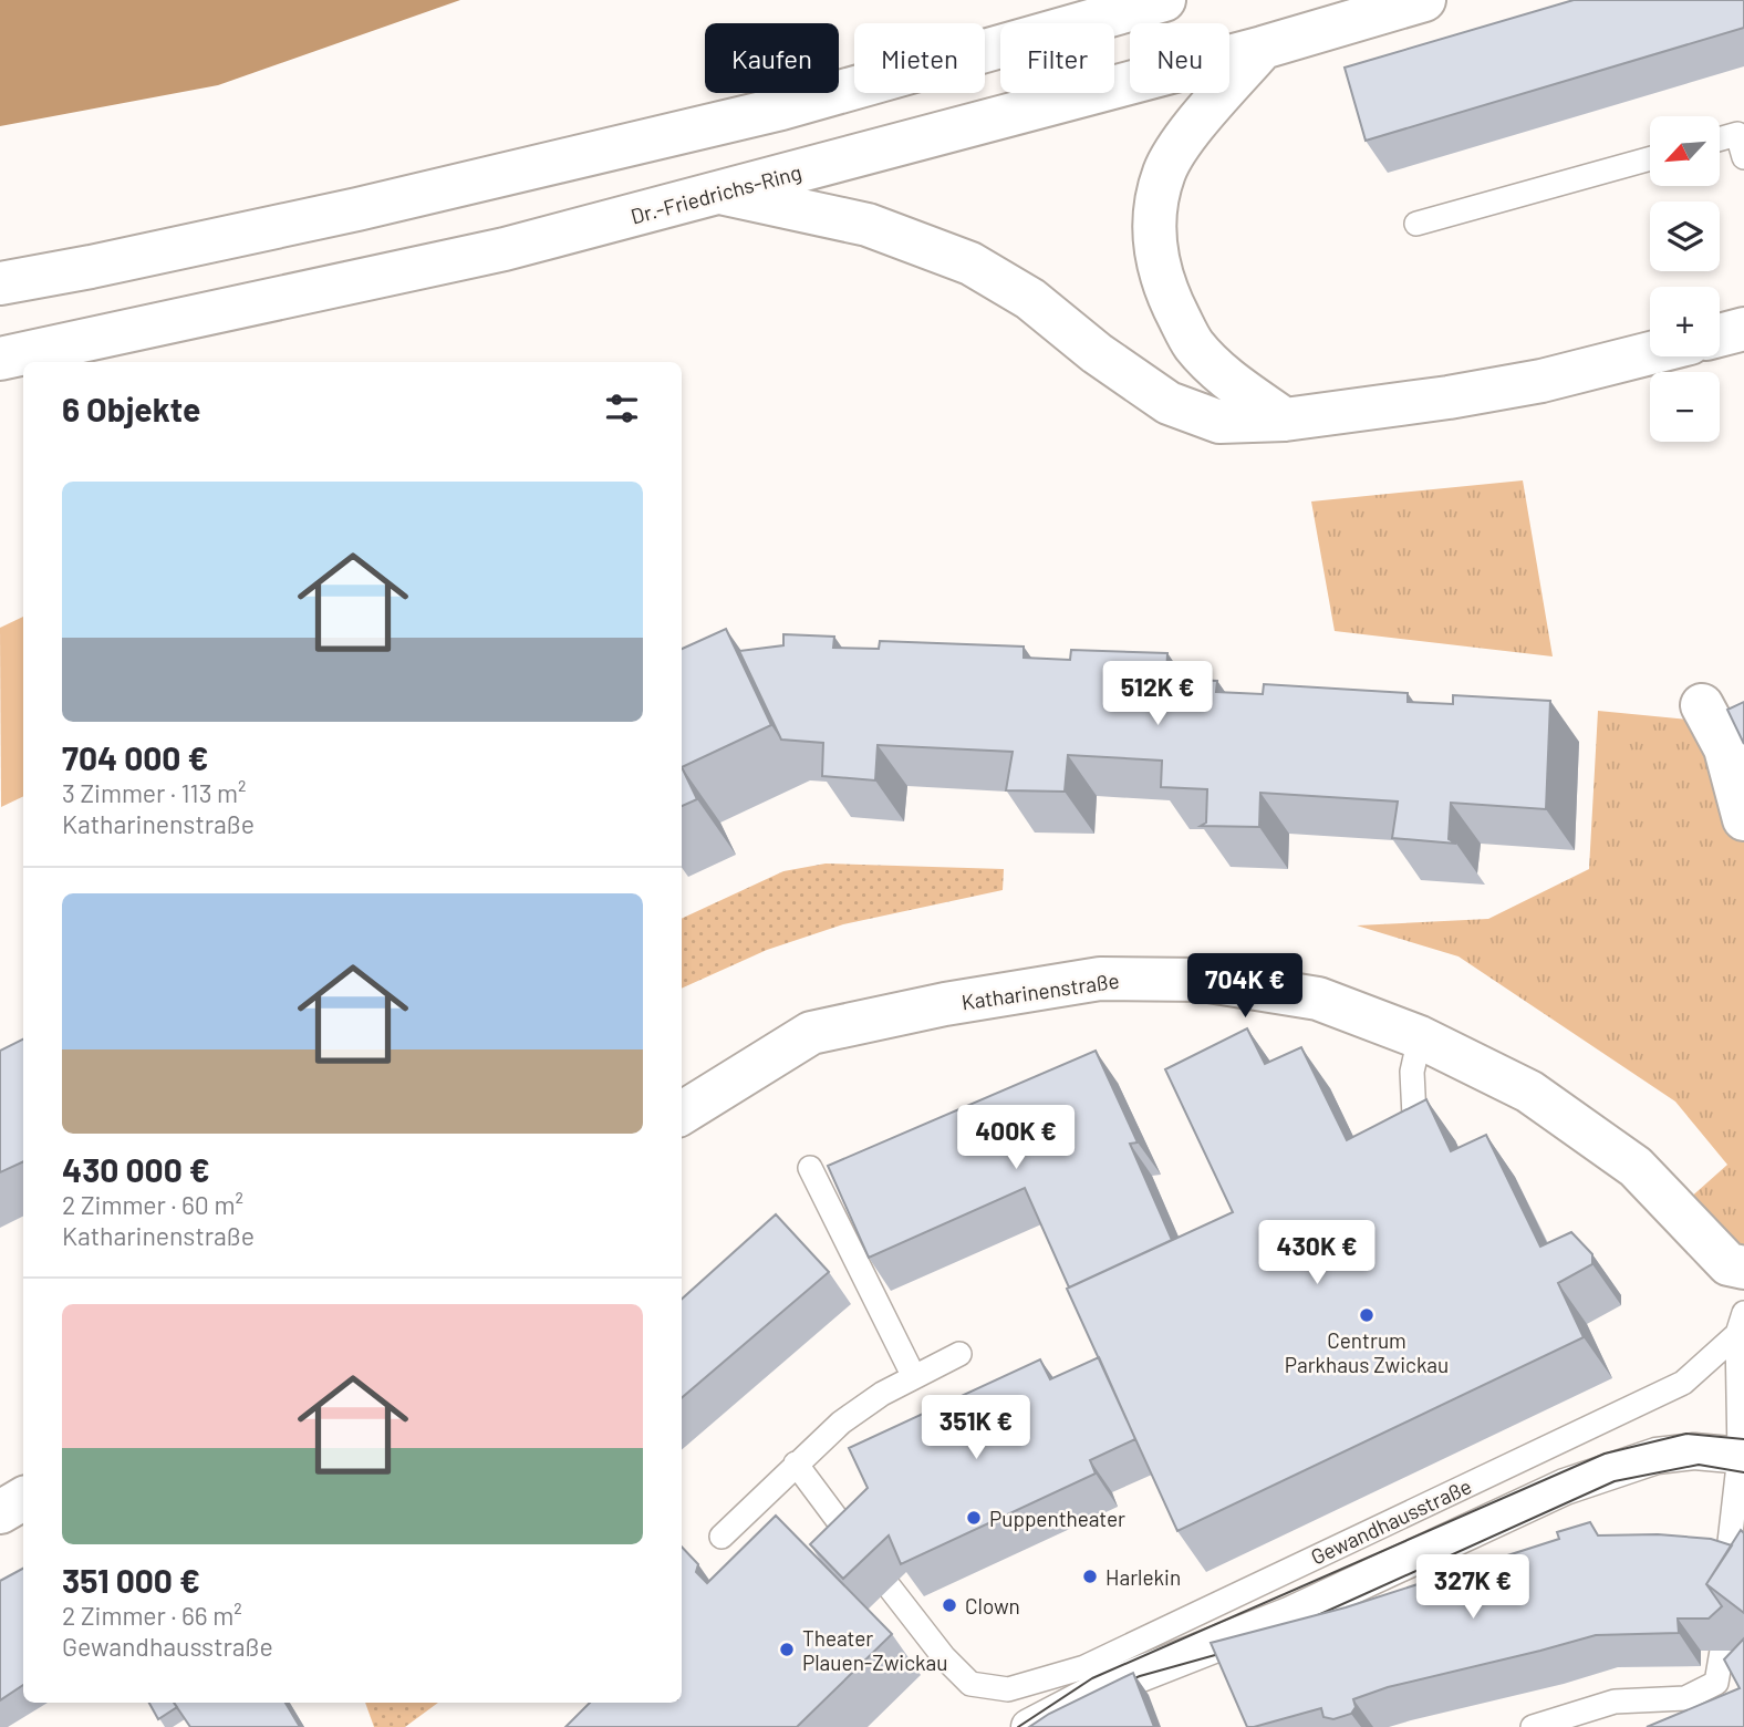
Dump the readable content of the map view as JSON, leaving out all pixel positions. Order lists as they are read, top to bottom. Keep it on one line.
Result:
{"streets":{"main road":["Dr.-Friedrichs-Ring","Katharinenstraße"],"street":["Gewandhausstraße"]},"places":["Centrum Parkhaus Zwickau","Puppentheater","Harlekin","Clown","Theater Plauen-Zwickau"],"north":"bottom left","page":{"chip":["Kaufen","Mieten","Filter","Neu"],"map_buttons":["+","−"],"heading":"6 Objekte","list":[{"name":"704 000 €","note":"3 Zimmer · 113 m² · Katharinenstraße"},{"name":"430 000 €","note":"2 Zimmer · 60 m² · Katharinenstraße"},{"name":"351 000 €","note":"2 Zimmer · 66 m² · Gewandhausstraße"}],"price":["512K €","704K €","400K €","430K €","351K €","327K €"]}}
